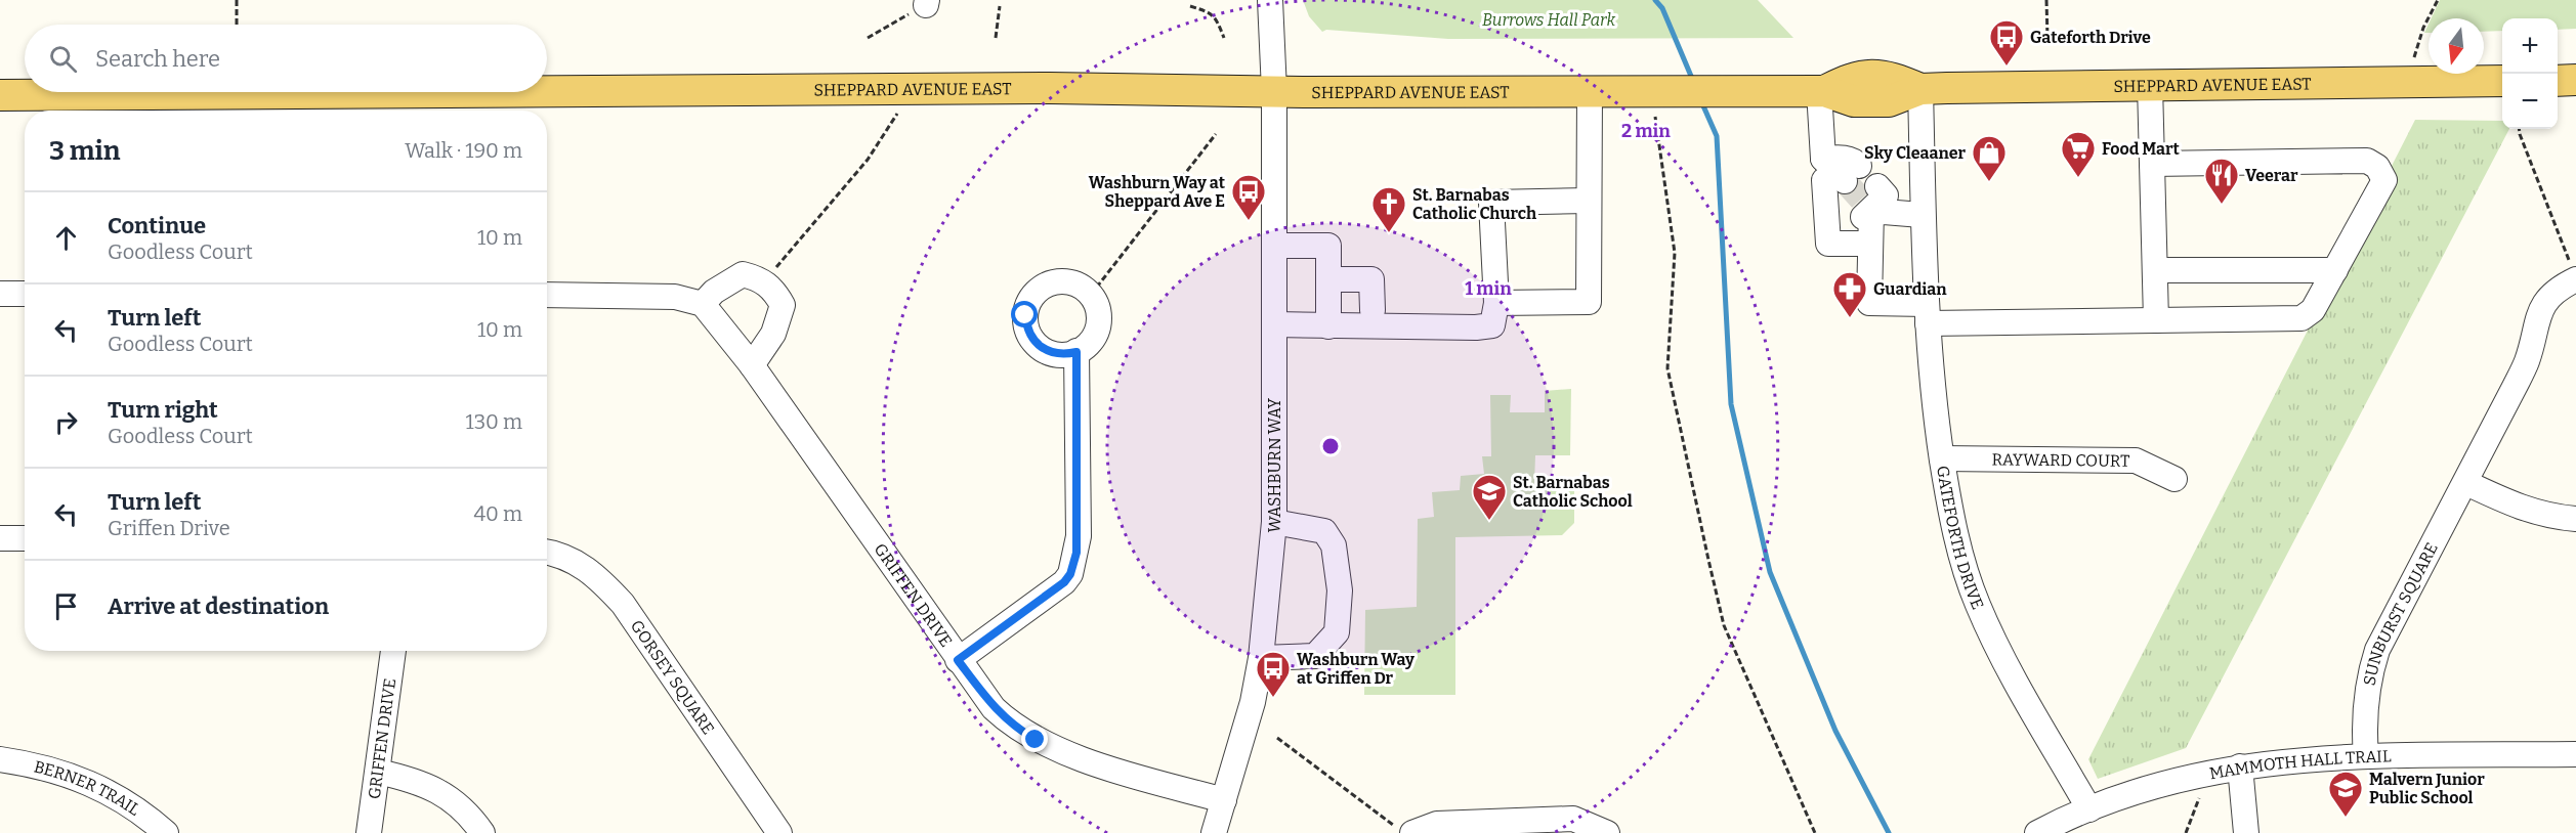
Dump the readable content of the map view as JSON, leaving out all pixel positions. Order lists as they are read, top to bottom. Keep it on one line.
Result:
{"streets":{"main road":["SHEPPARD AVENUE EAST"],"street":["RAYWARD COURT","WASHBURN WAY","GATEFORTH DRIVE","GRIFFEN DRIVE","SUNBURST SQUARE","GORSEY SQUARE","MAMMOTH HALL TRAIL","BERNER TRAIL"]},"crossings":[["SHEPPARD AVENUE EAST","WASHBURN WAY"],["SHEPPARD AVENUE EAST","GATEFORTH DRIVE"],["RAYWARD COURT","GATEFORTH DRIVE"],["WASHBURN WAY","GRIFFEN DRIVE"],["GATEFORTH DRIVE","MAMMOTH HALL TRAIL"],["SUNBURST SQUARE","MAMMOTH HALL TRAIL"]],"parks":["Burrows Hall Park"],"places":{"bus stop":["Gateforth Drive","Washburn Way at Sheppard Ave E","Washburn Way at Griffen Dr"],"supermarket":["Food Mart"],"shop":["Sky Cleaaner"],"restaurant":["Veerar"],"church":["St. Barnabas Catholic Church"],"pharmacy":["Guardian"],"school or university":["St. Barnabas Catholic School","Malvern Junior Public School"]},"north":"bottom","page":{"map_buttons":["+","−"],"search":"Search here","heading":["3 min","Walk · 190 m"],"list":[["Continue","Goodless Court","10 m"],["Turn left","Goodless Court","10 m"],["Turn right","Goodless Court","130 m"],["Turn left","Griffen Drive","40 m"],"Arrive at destination"]},"rings":["2 min","1 min"]}
